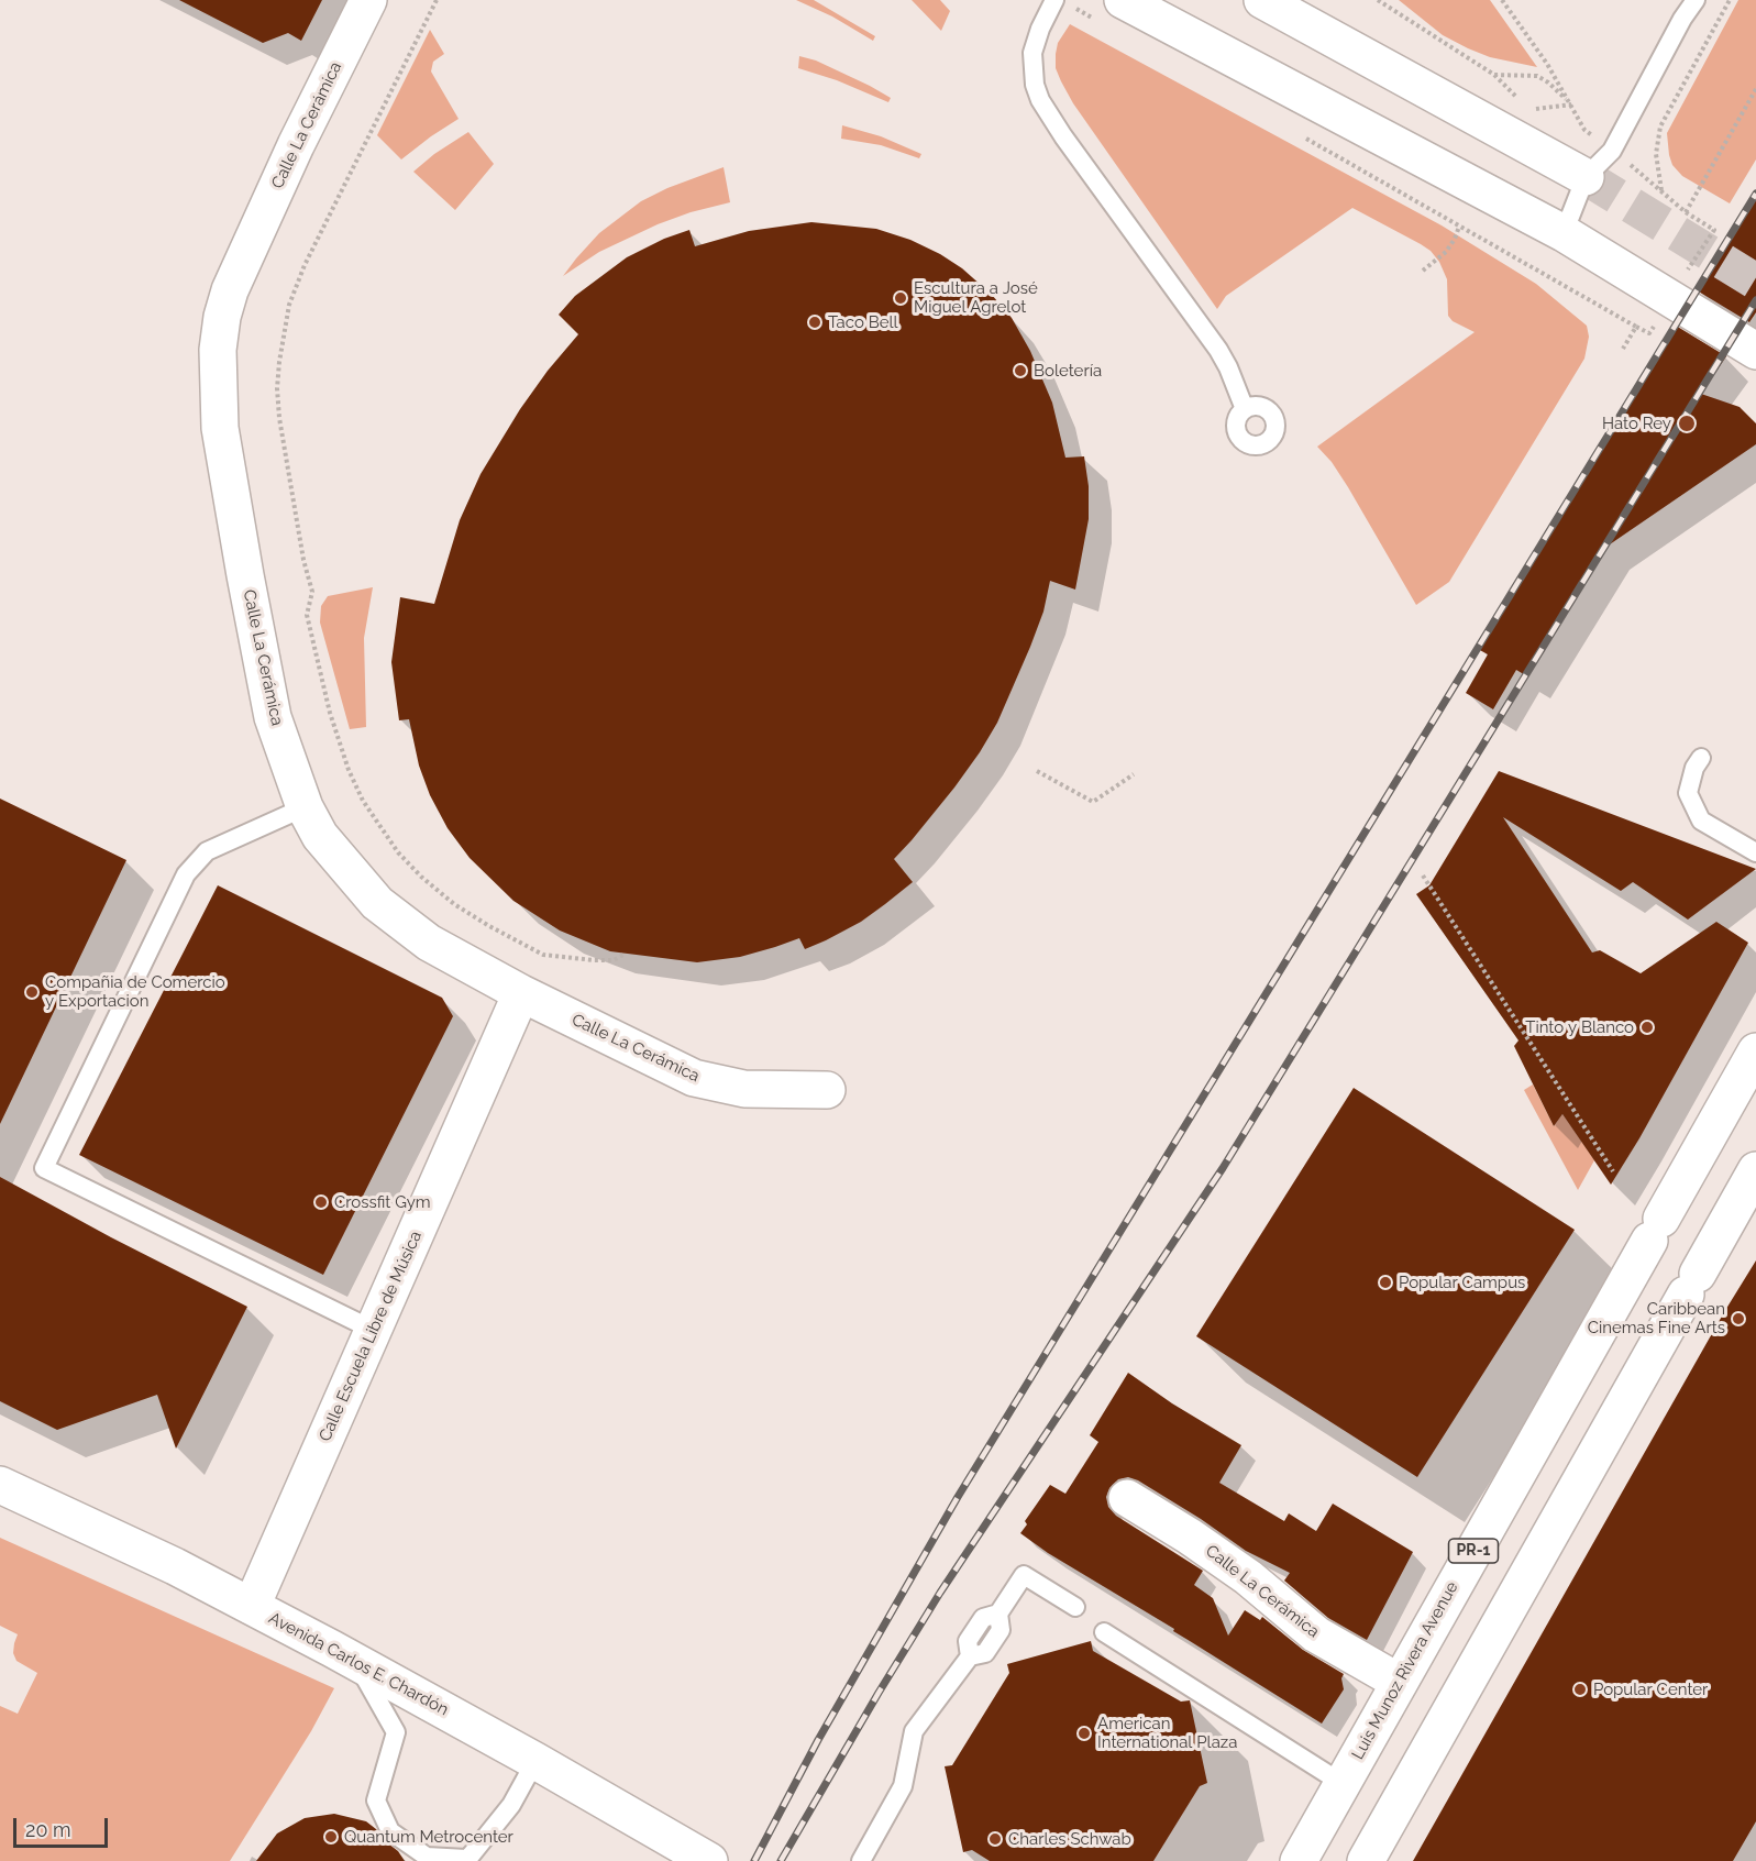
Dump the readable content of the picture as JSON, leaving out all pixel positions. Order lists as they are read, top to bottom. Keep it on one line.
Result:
{"streets":{"street":["Calle La Cerámica","Calle Escuela Libre de Música","PR-1","Avenida Carlos E. Chardón","Luis Munoz Rivera Avenue"]},"crossings":[["Calle La Cerámica","Calle Escuela Libre de Música"],["Calle La Cerámica","Luis Munoz Rivera Avenue"],["Calle Escuela Libre de Música","Avenida Carlos E. Chardón"]],"places":["Escultura a José Miguel Agrelot","Taco Bell","Boletería","Hato Rey","Compañia de Comercio y Exportacion","Tinto y Blanco","Crossfit Gym","Popular Campus","Caribbean Cinemas Fine Arts","Popular Center","American International Plaza","Quantum Metrocenter","Charles Schwab"],"scale_bar":"20 m"}
